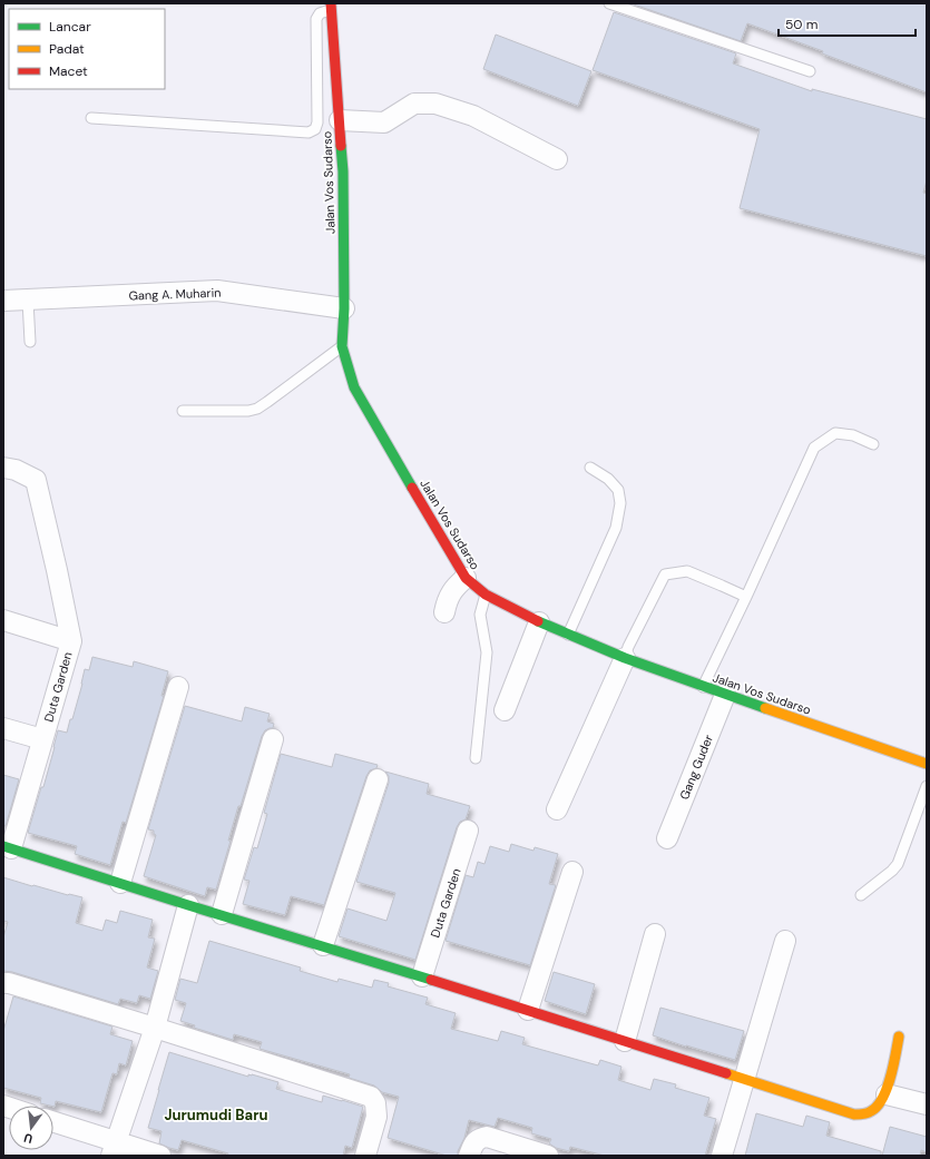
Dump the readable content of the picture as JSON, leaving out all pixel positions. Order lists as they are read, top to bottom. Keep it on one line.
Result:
{"streets":{"street":["Jalan Vos Sudarso","Gang A. Muharin","Duta Garden","Gang Guder"]},"crossings":[["Jalan Vos Sudarso","Gang A. Muharin"],["Jalan Vos Sudarso","Gang Guder"]],"districts":["Jurumudi Baru"],"legend":["Lancar","Padat","Macet"],"scale_bar":"50 m","north":"bottom"}
